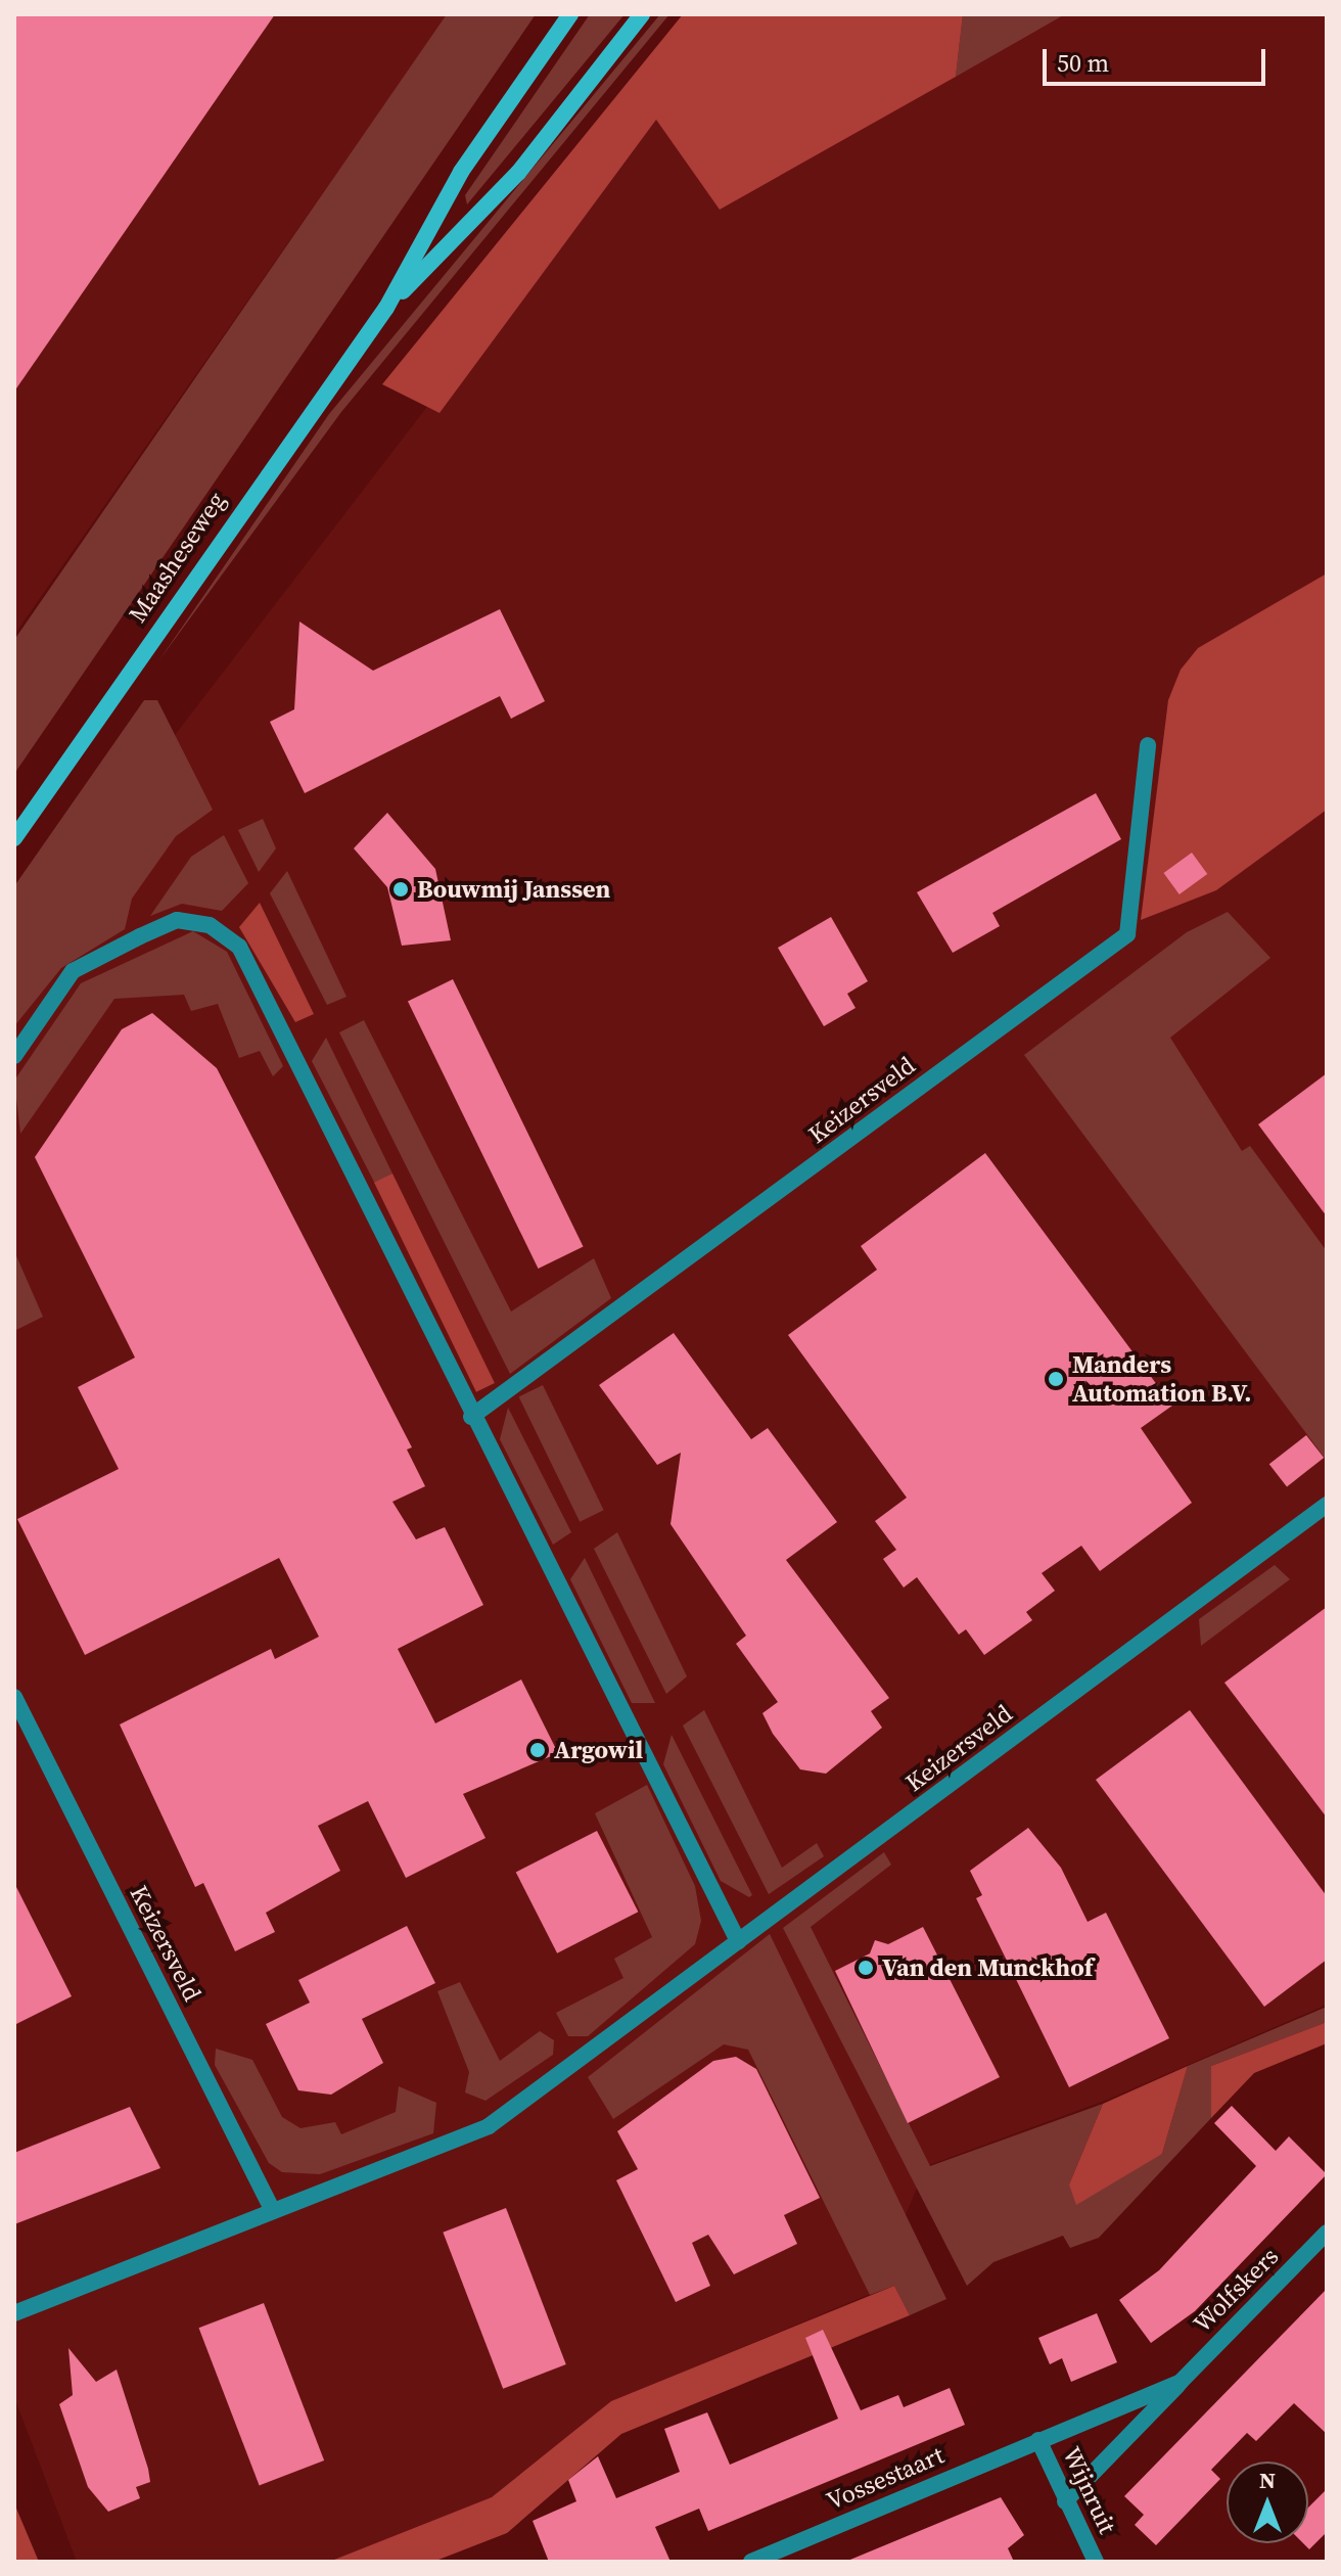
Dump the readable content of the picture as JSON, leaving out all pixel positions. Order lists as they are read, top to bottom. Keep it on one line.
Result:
{"streets":{"main road":["Maasheseweg"],"street":["Keizersveld","Wolfskers","Vossestaart","Wijnruit"]},"crossings":[["Wolfskers","Vossestaart"],["Wolfskers","Wijnruit"],["Vossestaart","Wijnruit"]],"places":["Bouwmij Janssen","Manders Automation B.V.","Argowil","Van den Munckhof"],"scale_bar":"50 m","north":"top"}
